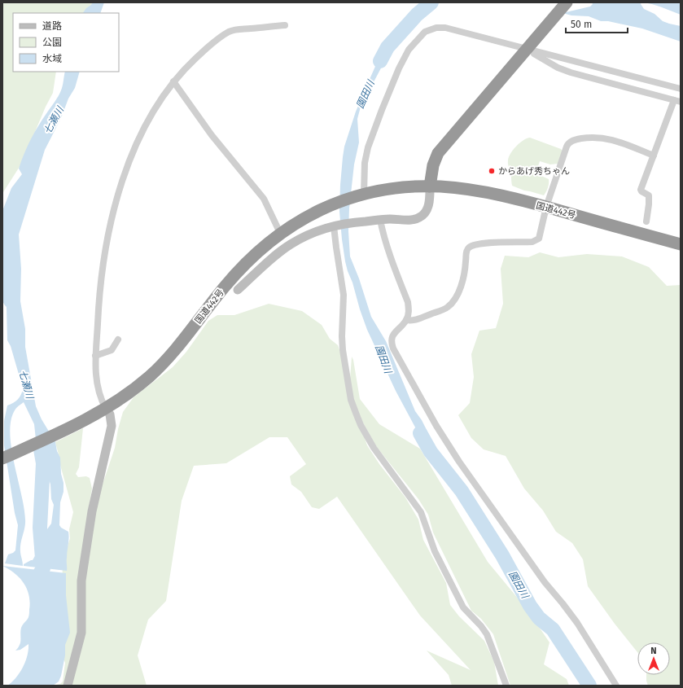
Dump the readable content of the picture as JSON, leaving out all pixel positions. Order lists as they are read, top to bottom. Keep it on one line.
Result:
{"streets":{"highway":["国道442号"]},"water":["園田川","七瀬川"],"places":["からあげ秀ちゃん"],"legend":["道路","公園","水域"],"scale_bar":"50 m","north":"top"}
